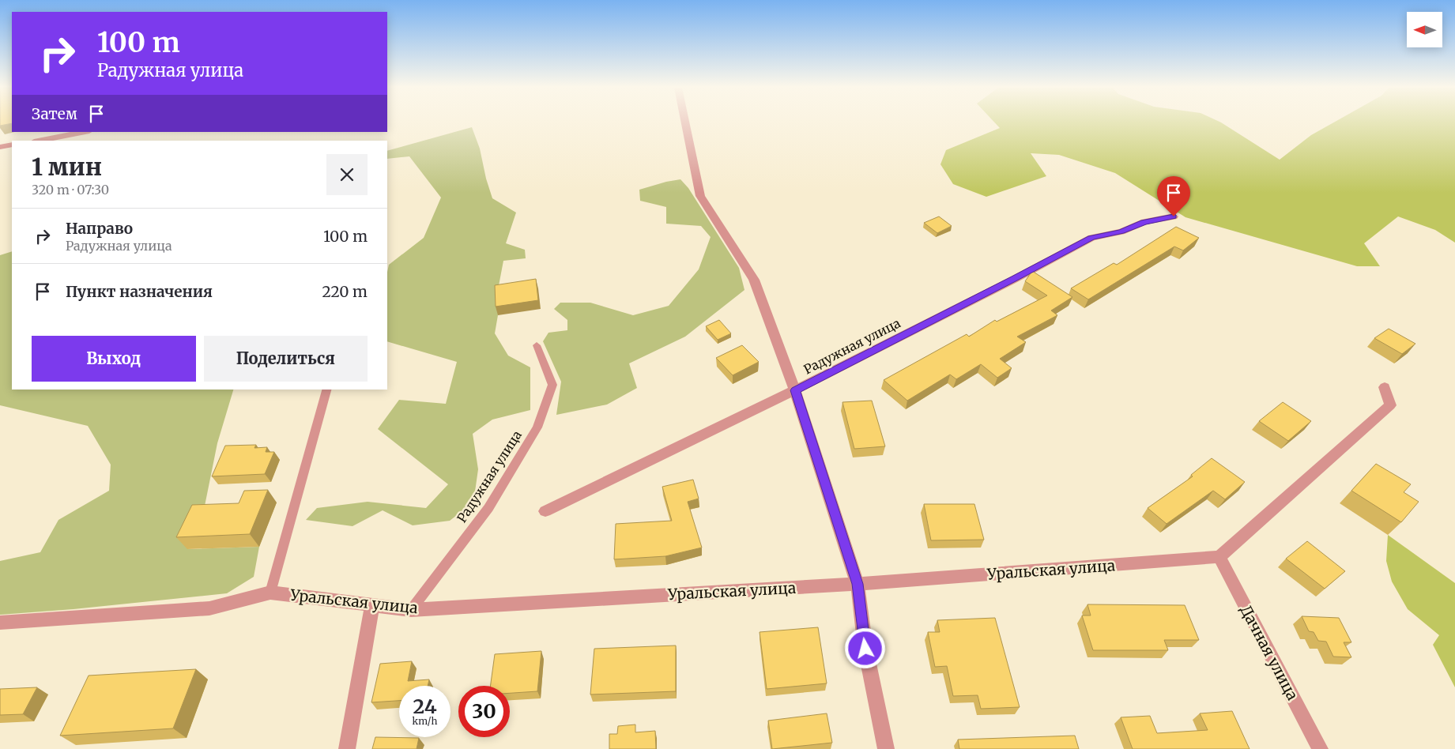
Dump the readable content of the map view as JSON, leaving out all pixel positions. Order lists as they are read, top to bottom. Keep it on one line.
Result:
{"streets":{"street":["Радужная улица","Уральская улица","Дачная улица"]},"crossings":[["Радужная улица","Уральская улица"],["Уральская улица","Дачная улица"]],"north":"left","page":{"turn":["100 m","Радужная улица"],"then":"Затем","heading":["1 мин","320 m · 07:30"],"list":[{"name":"Направо","note":"Радужная улица","value":"100 m"},{"name":"Пункт назначения","value":"220 m"}],"buttons":["Выход","Поделиться"],"speed":"24 km/h","limit":"30"}}
